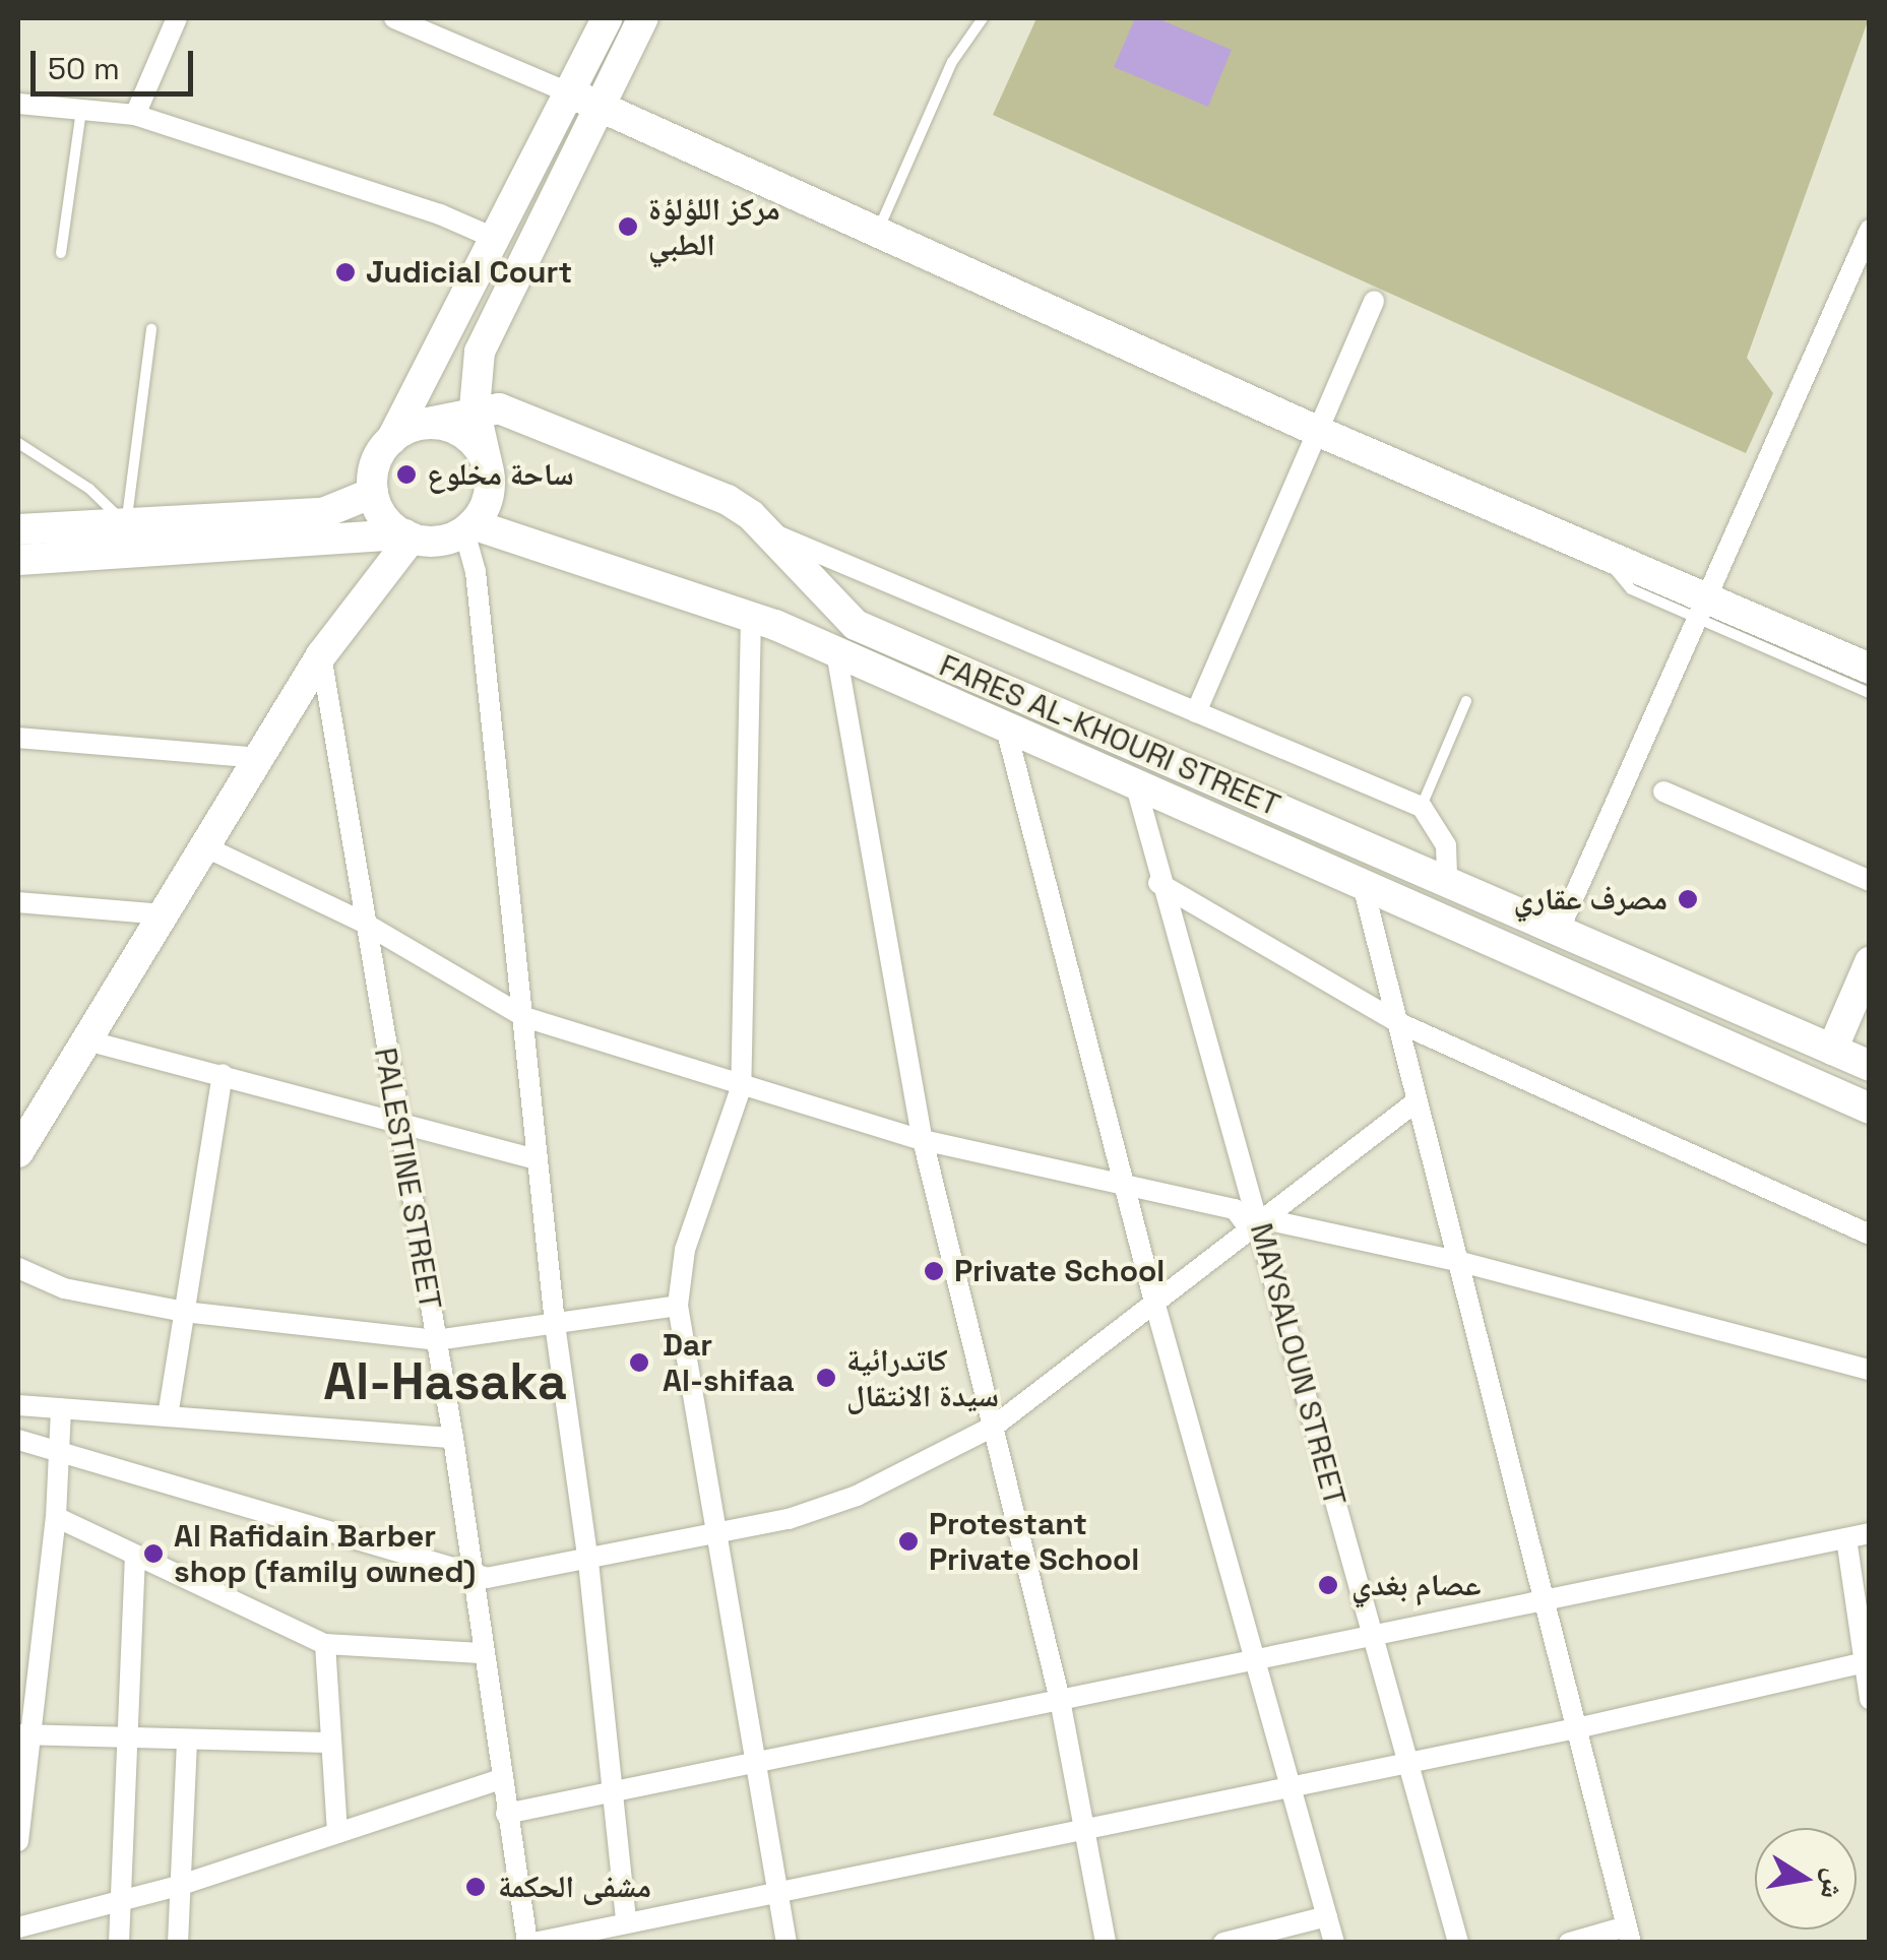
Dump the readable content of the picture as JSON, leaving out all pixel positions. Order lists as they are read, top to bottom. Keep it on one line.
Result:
{"streets":{"street":["FARES AL-KHOURI STREET","PALESTINE STREET","MAYSALOUN STREET"]},"districts":["Al-Hasaka"],"places":["مركز اللؤلؤة الطبي","Judicial Court","ساحة مخلوع","مصرف عقاري","Private School","Dar Al-shifaa","كاتدرائية سيدة الانتقال","Protestant Private School","Al Rafidain Barber shop (family owned)","عصام بغدي","مشفى الحكمة"],"scale_bar":"50 m","north":"right"}
